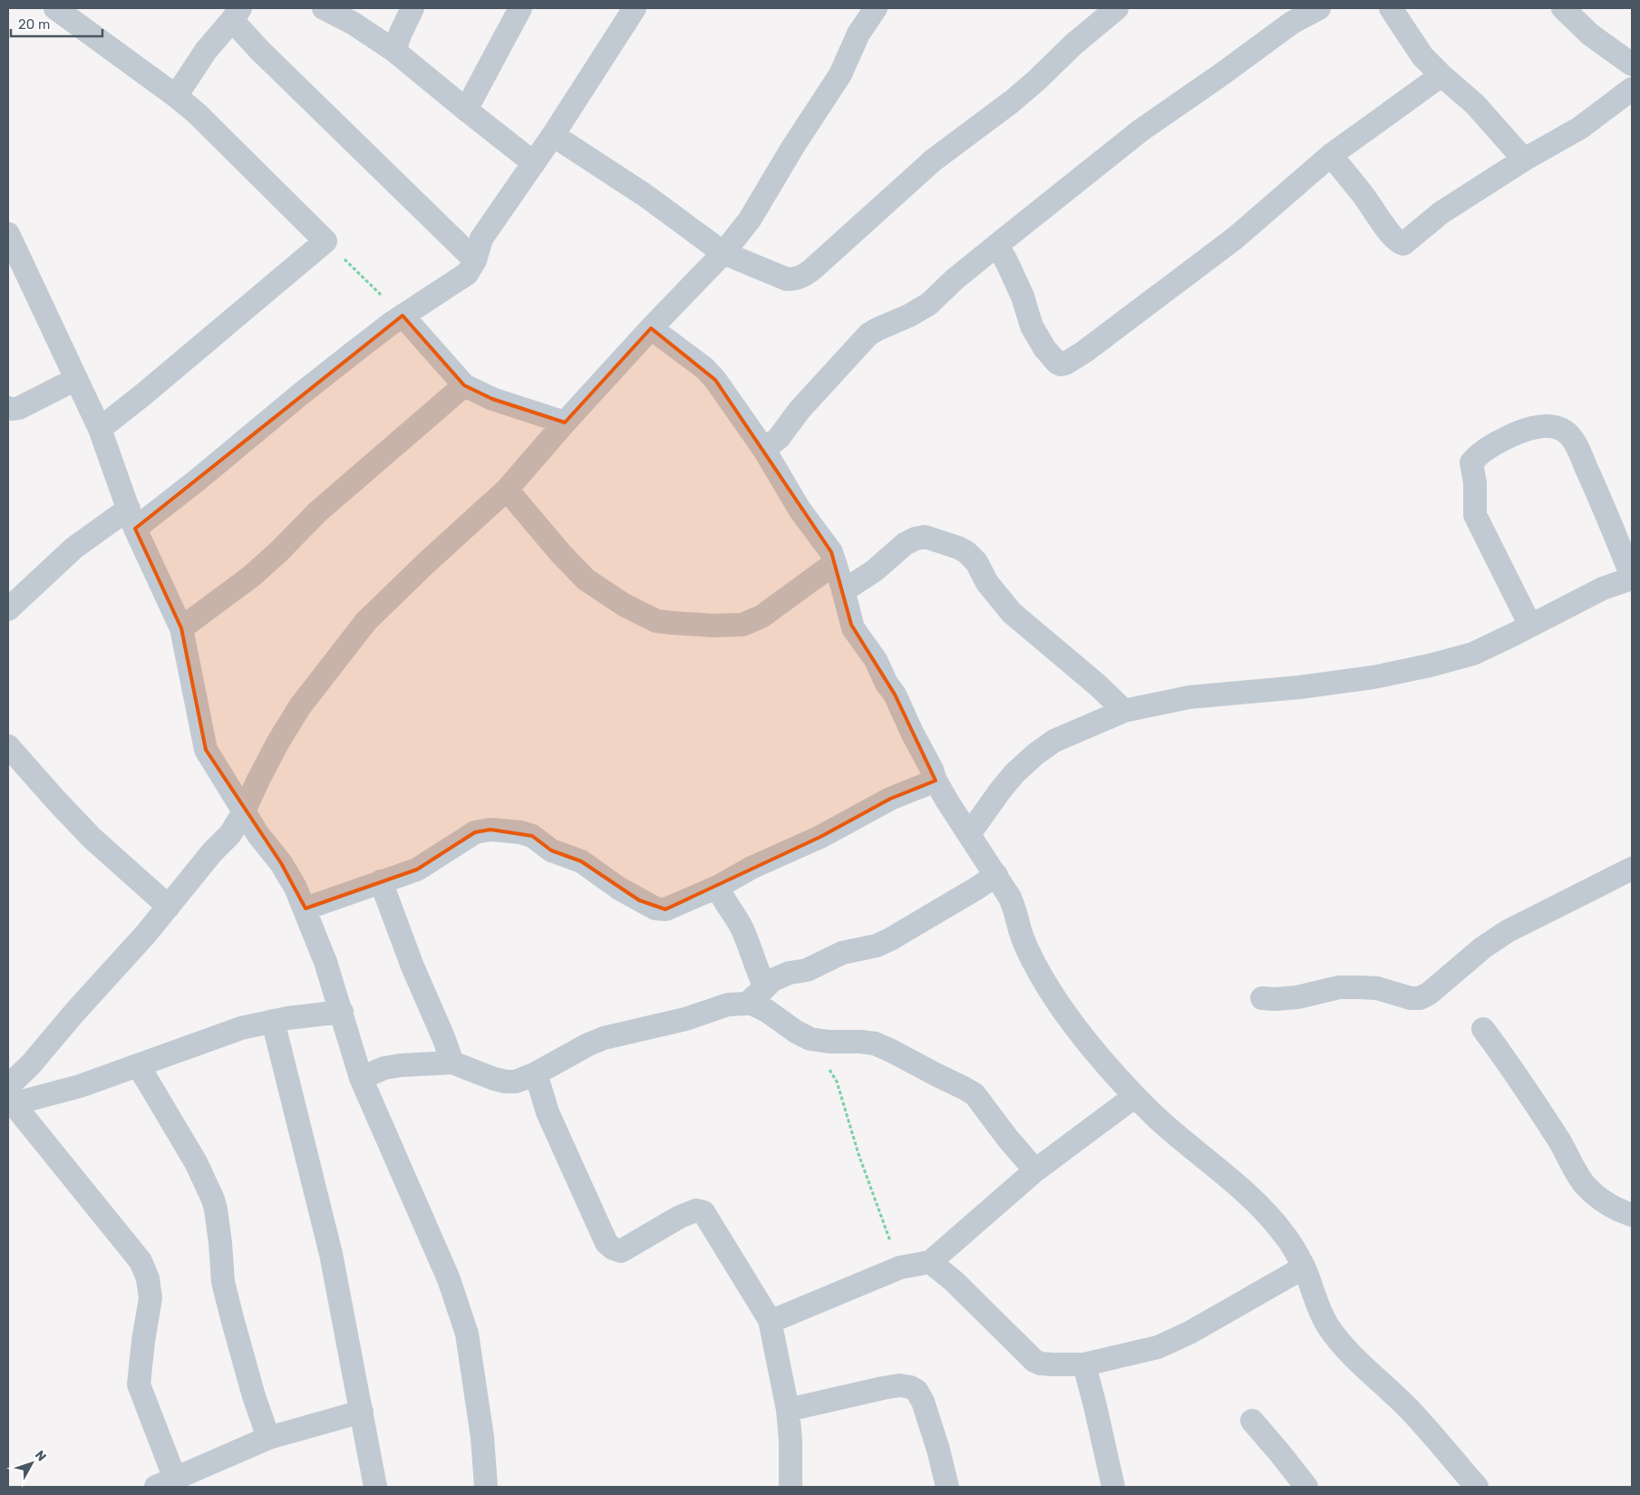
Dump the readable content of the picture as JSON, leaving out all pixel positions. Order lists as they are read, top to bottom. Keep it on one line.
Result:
{"scale_bar":"20 m","north":"top right"}
